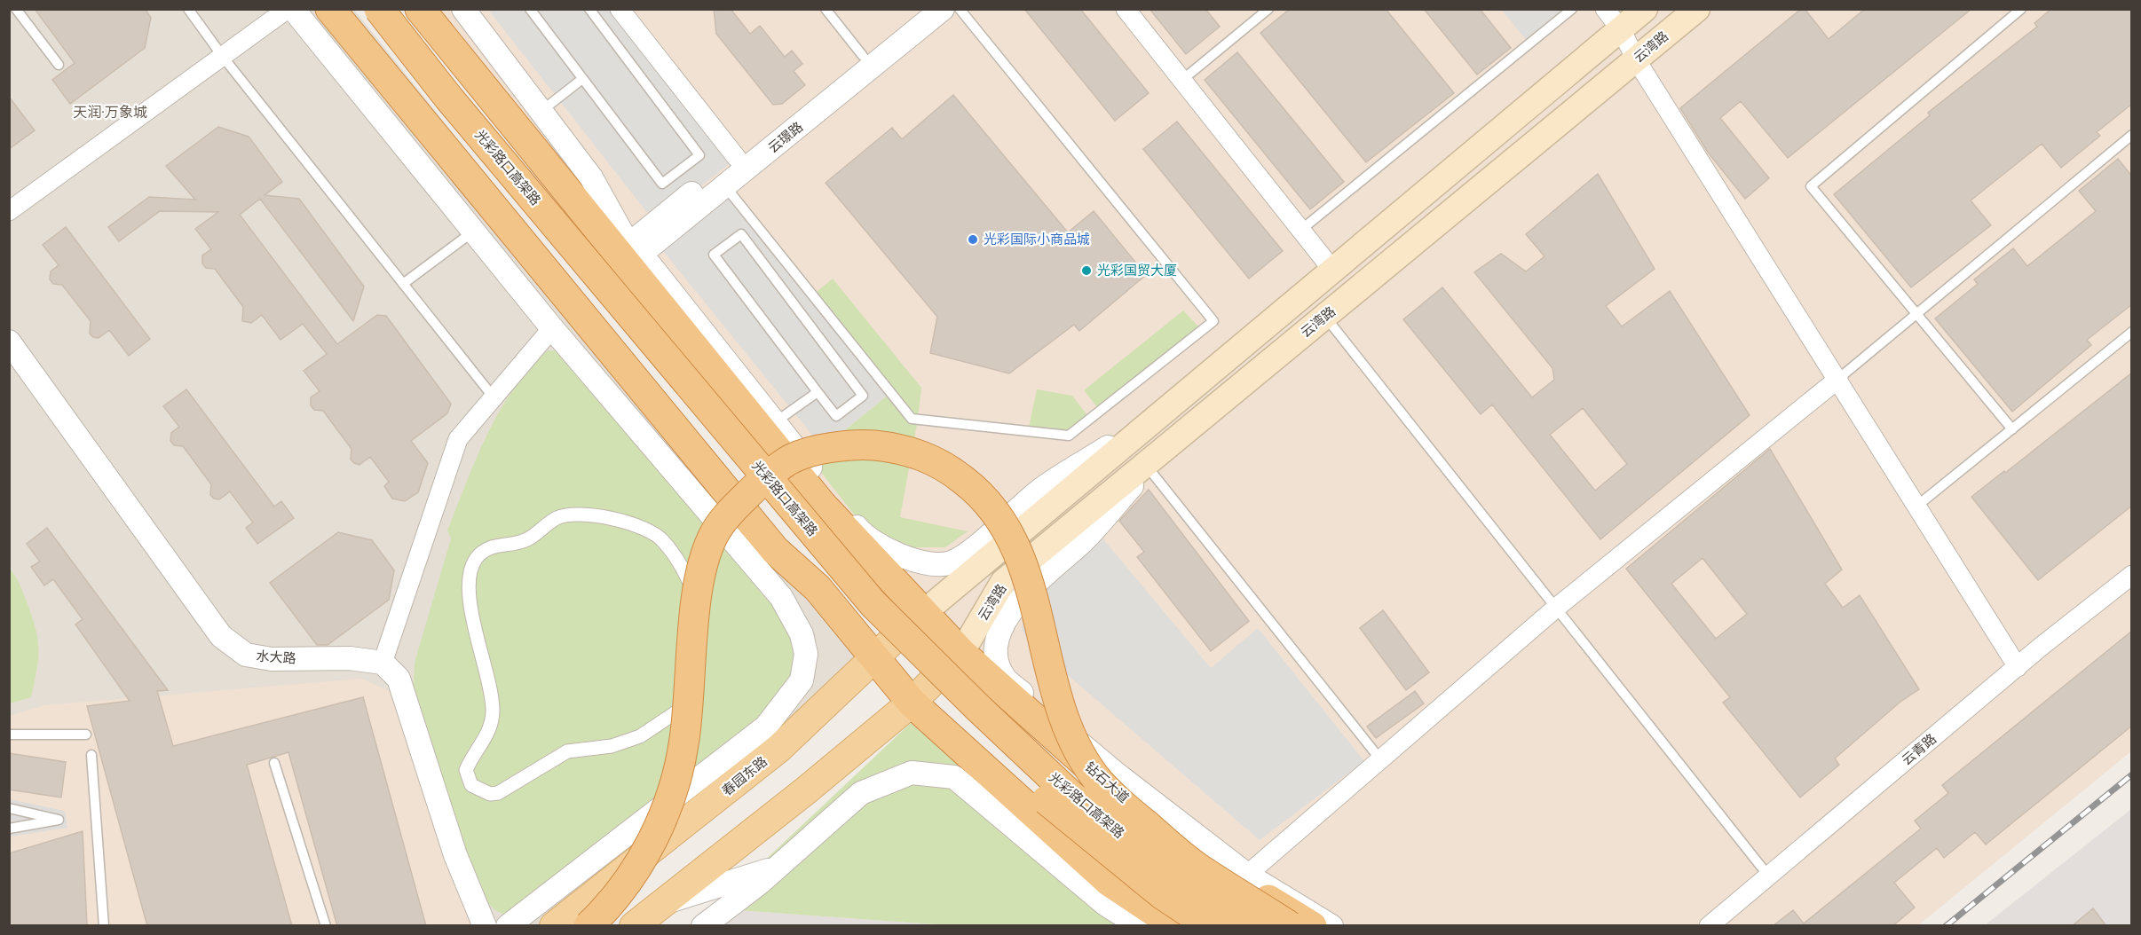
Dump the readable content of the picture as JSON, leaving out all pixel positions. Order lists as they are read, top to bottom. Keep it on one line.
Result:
{"streets":{"highway":["光彩路口高架路","钻石大道"],"main road":["云湾路","春园东路"],"street":["云璟路","水大路","云青路"]},"crossings":[["云湾路","钻石大道"],["云璟路","钻石大道"],["春园东路","钻石大道"]],"districts":["天润·万象城"],"places":["光彩国际小商品城","光彩国贸大厦"]}
